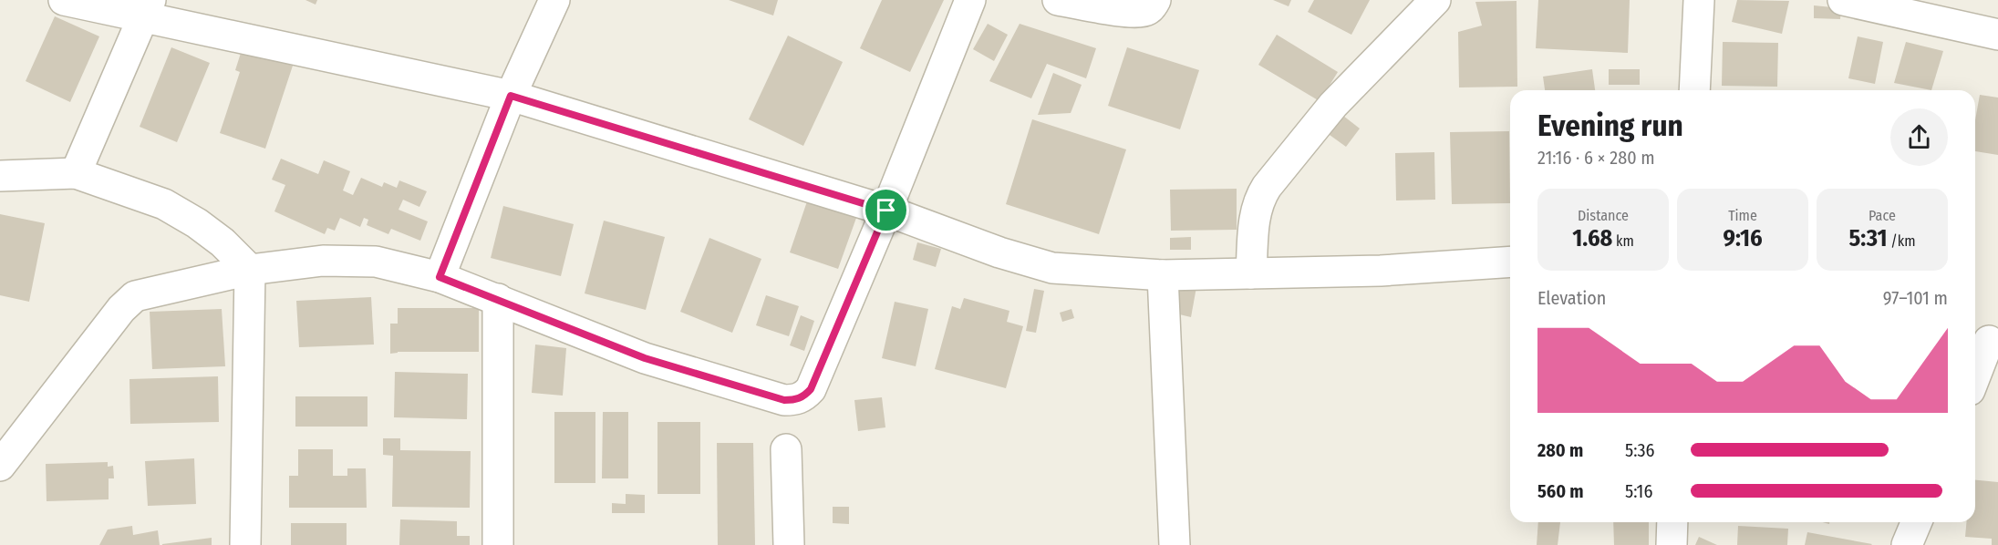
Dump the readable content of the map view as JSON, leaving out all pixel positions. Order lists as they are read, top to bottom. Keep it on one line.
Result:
{"page":{"heading":["Evening run","21:16 · 6 × 280 m"],"stats":[["Distance","1.68 km"],["Time","9:16"],["Pace","5:31 /km"]],"chart":["Elevation","97–101 m"],"list":[{"name":"280 m","note":"5:36"},{"name":"560 m","note":"5:16"}]}}
